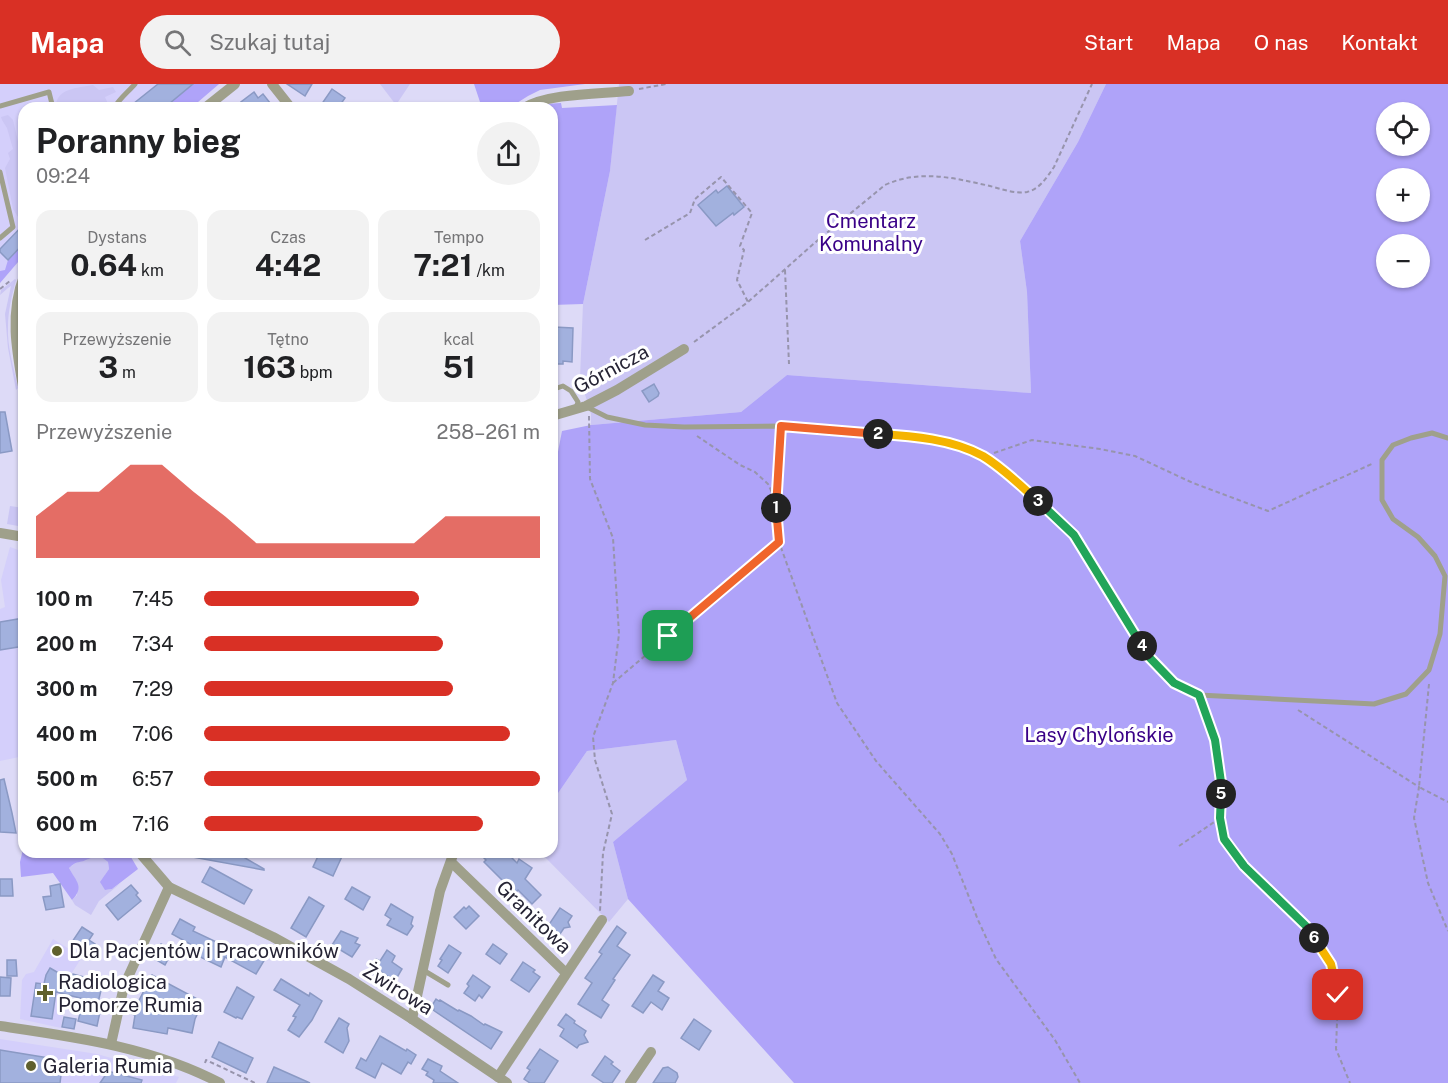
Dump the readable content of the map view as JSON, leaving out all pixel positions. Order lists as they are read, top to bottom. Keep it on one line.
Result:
{"streets":{"street":["Górnicza","Granitowa","Żwirowa"]},"crossings":[["Granitowa","Żwirowa"]],"parks":["Cmentarz Komunalny","Lasy Chylońskie"],"places":{"other":["Dla Pacjentów i Pracowników","Galeria Rumia"],"health":["Radiologica Pomorze Rumia"]},"page":{"header":"Mapa","search":"Szukaj tutaj","nav":["Start","Mapa","O nas","Kontakt"],"map_buttons":["+","−"],"heading":["Poranny bieg","09:24"],"stats":[["Dystans","0.64 km"],["Czas","4:42"],["Tempo","7:21 /km"],["Przewyższenie","3 m"],["Tętno","163 bpm"],["kcal","51"]],"chart":["Przewyższenie","258–261 m"],"pins":["2","3","1","4","5","6"],"list":[{"name":"100 m","note":"7:45"},{"name":"200 m","note":"7:34"},{"name":"300 m","note":"7:29"},{"name":"400 m","note":"7:06"},{"name":"500 m","note":"6:57"},{"name":"600 m","note":"7:16"}]}}
